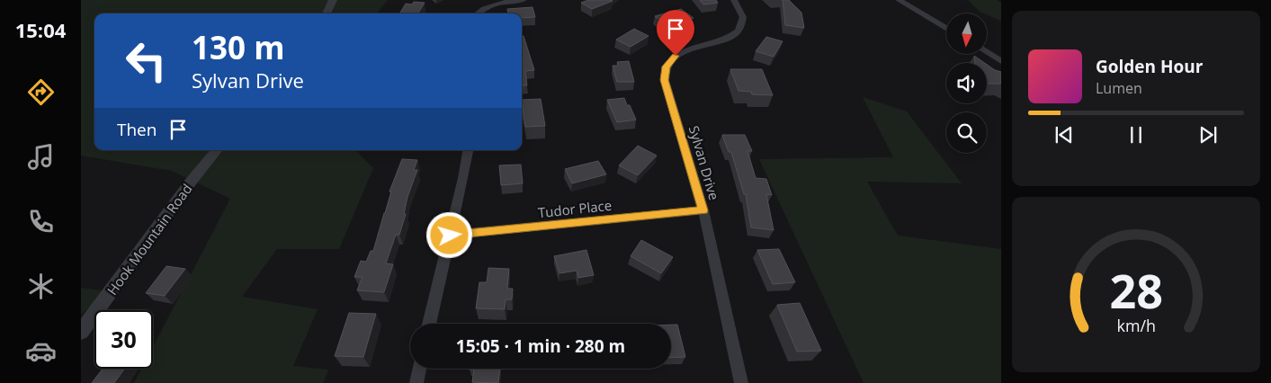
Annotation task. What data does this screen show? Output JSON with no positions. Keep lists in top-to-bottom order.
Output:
{
  "streets": {
    "street": ["Sylvan Drive", "Tudor Place", "Hook Mountain Road"]
  },
  "crossings": [
    ["Sylvan Drive", "Tudor Place"]
  ],
  "north": "bottom",
  "page": {
    "tabs": "15:04",
    "turn": ["130 m", "Sylvan Drive"],
    "song": ["Golden Hour", "Lumen"],
    "then": "Then",
    "limit": "30",
    "trip": "15:05 · 1 min · 280 m",
    "gauge": ["28", "km/h"]
  }
}
